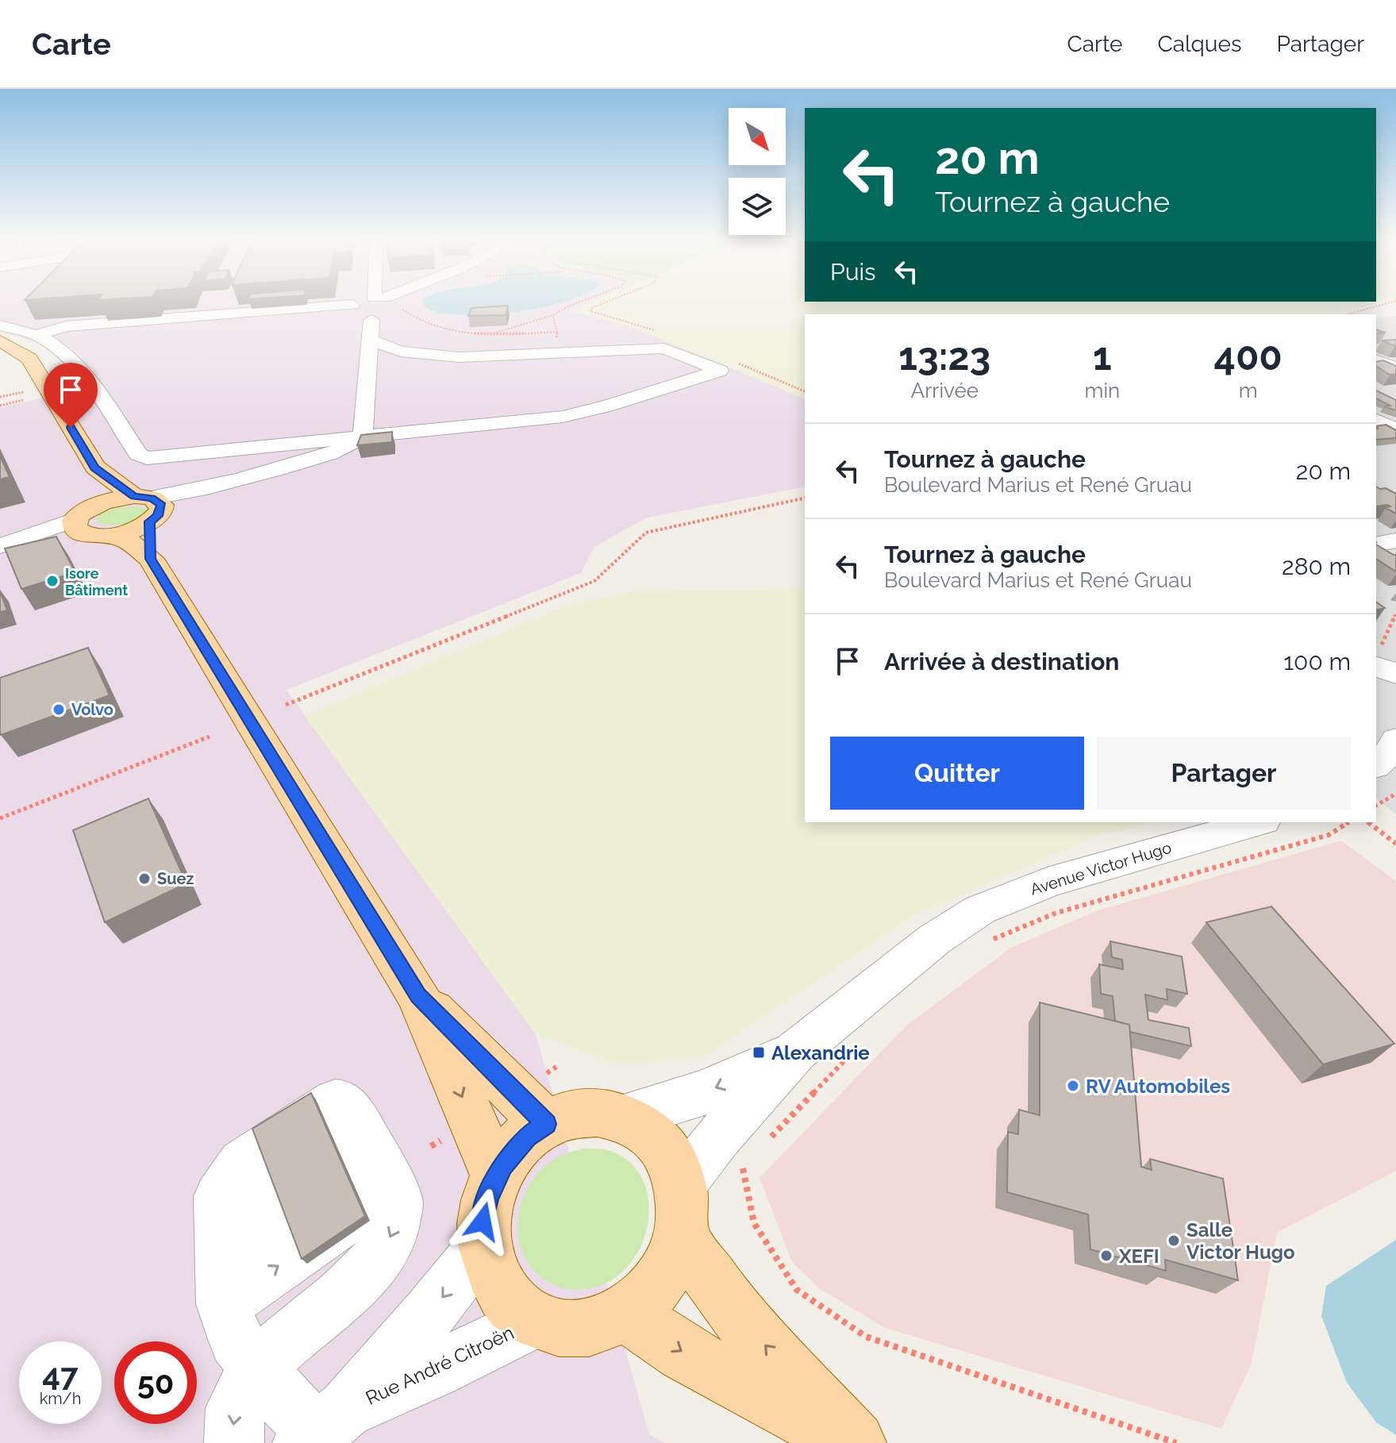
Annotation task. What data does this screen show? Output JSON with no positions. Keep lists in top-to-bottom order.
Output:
{
  "streets": {
    "street": ["Avenue Victor Hugo", "Rue André Citroën"]
  },
  "crossings": [
    ["Avenue Victor Hugo", "Rue André Citroën"]
  ],
  "places": {
    "other": [
      "Isore Bâtiment",
      "Volvo",
      "Suez",
      "RV Automobiles",
      "Salle Victor Hugo",
      "XEFI"
    ],
    "transit": ["Alexandrie"]
  },
  "north": "bottom right",
  "page": {
    "header": "Carte",
    "nav": ["Carte", "Calques", "Partager"],
    "turn": ["20 m", "Tournez à gauche"],
    "then": "Puis",
    "eta": [
      "13:23",
      "Arrivée",
      "1",
      "min",
      "400",
      "m"
    ],
    "list": [
      {
        "name": "Tournez à gauche",
        "note": "Boulevard Marius et René Gruau",
        "value": "20 m"
      },
      {
        "name": "Tournez à gauche",
        "note": "Boulevard Marius et René Gruau",
        "value": "280 m"
      },
      {
        "name": "Arrivée à destination",
        "value": "100 m"
      }
    ],
    "buttons": ["Quitter", "Partager"],
    "speed": "47 km/h",
    "limit": "50"
  }
}
